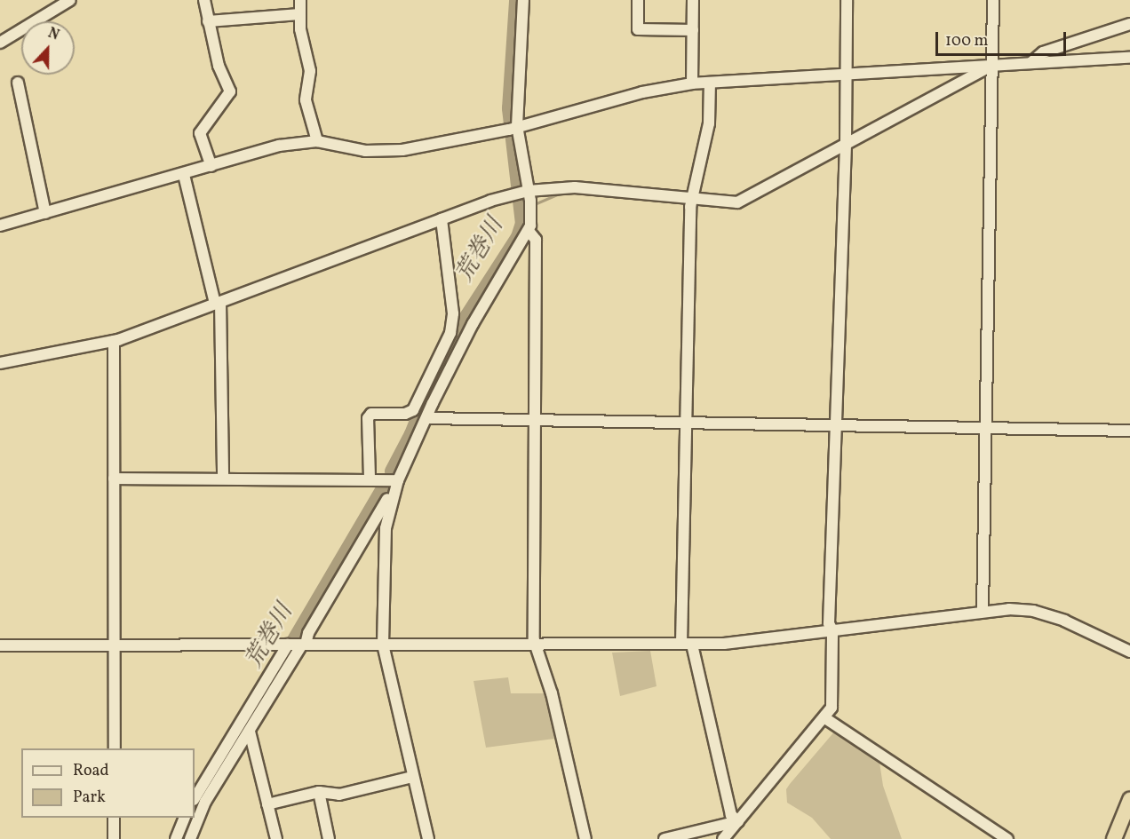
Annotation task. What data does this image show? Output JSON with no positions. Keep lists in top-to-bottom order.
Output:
{
  "water": ["荒巻川"],
  "legend": ["Road", "Park"],
  "scale_bar": "100 m",
  "north": "top"
}
